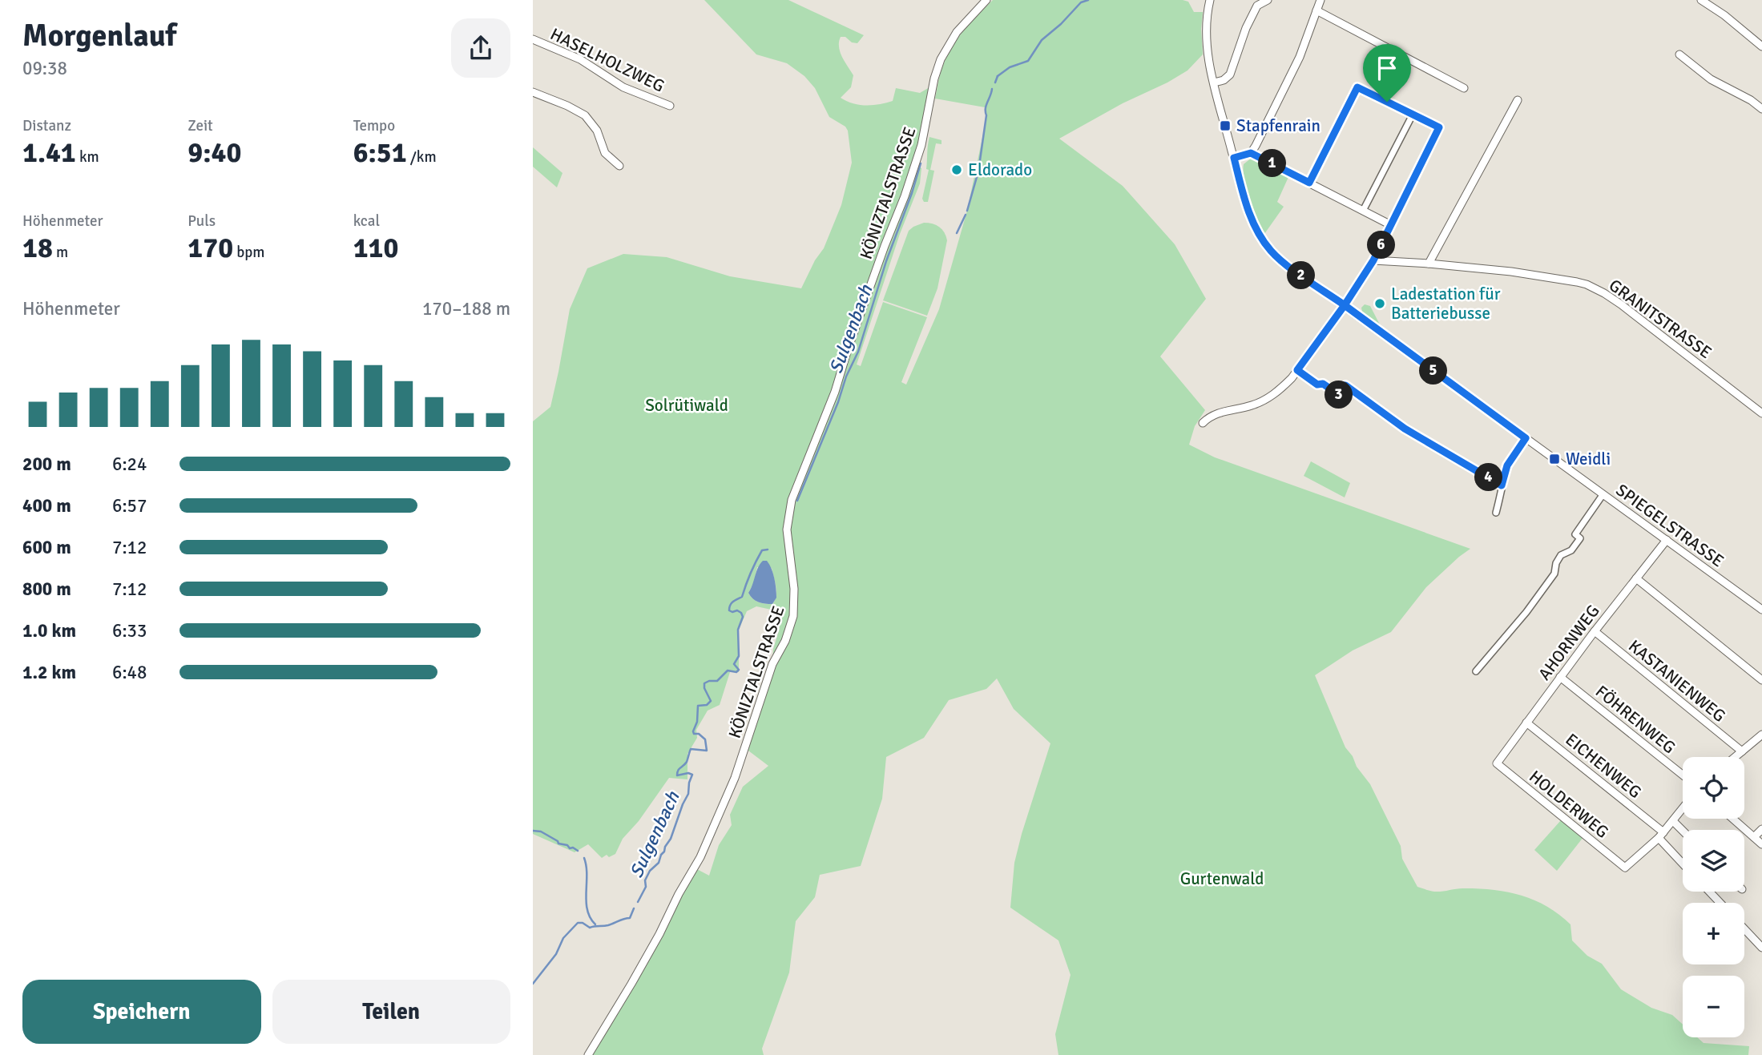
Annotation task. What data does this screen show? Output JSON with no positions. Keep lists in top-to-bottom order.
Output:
{
  "streets": {
    "street": [
      "HASELHOLZWEG",
      "KÖNIZTALSTRASSE",
      "GRANITSTRASSE",
      "SPIEGELSTRASSE",
      "AHORNWEG",
      "KASTANIENWEG",
      "FÖHRENWEG",
      "EICHENWEG",
      "HOLDERWEG"
    ]
  },
  "crossings": [
    ["SPIEGELSTRASSE", "AHORNWEG"],
    ["AHORNWEG", "KASTANIENWEG"],
    ["AHORNWEG", "FÖHRENWEG"],
    ["AHORNWEG", "EICHENWEG"],
    ["AHORNWEG", "HOLDERWEG"],
    ["EICHENWEG", "HOLDERWEG"]
  ],
  "water": ["Sulgenbach"],
  "parks": ["Solrütiwald", "Gurtenwald"],
  "places": {
    "transit": ["Stapfenrain", "Weidli"],
    "other": ["Eldorado", "Ladestation für Batteriebusse"]
  },
  "page": {
    "heading": ["Morgenlauf", "09:38"],
    "stats": [
      ["Distanz", "1.41 km"],
      ["Zeit", "9:40"],
      ["Tempo", "6:51 /km"],
      ["Höhenmeter", "18 m"],
      ["Puls", "170 bpm"],
      ["kcal", "110"]
    ],
    "pins": [
      "1",
      "6",
      "2",
      "5",
      "3",
      "4"
    ],
    "chart": ["Höhenmeter", "170–188 m"],
    "list": [
      {
        "name": "200 m",
        "note": "6:24"
      },
      {
        "name": "400 m",
        "note": "6:57"
      },
      {
        "name": "600 m",
        "note": "7:12"
      },
      {
        "name": "800 m",
        "note": "7:12"
      },
      {
        "name": "1.0 km",
        "note": "6:33"
      },
      {
        "name": "1.2 km",
        "note": "6:48"
      }
    ],
    "map_buttons": ["+", "−"],
    "buttons": ["Speichern", "Teilen"]
  }
}
